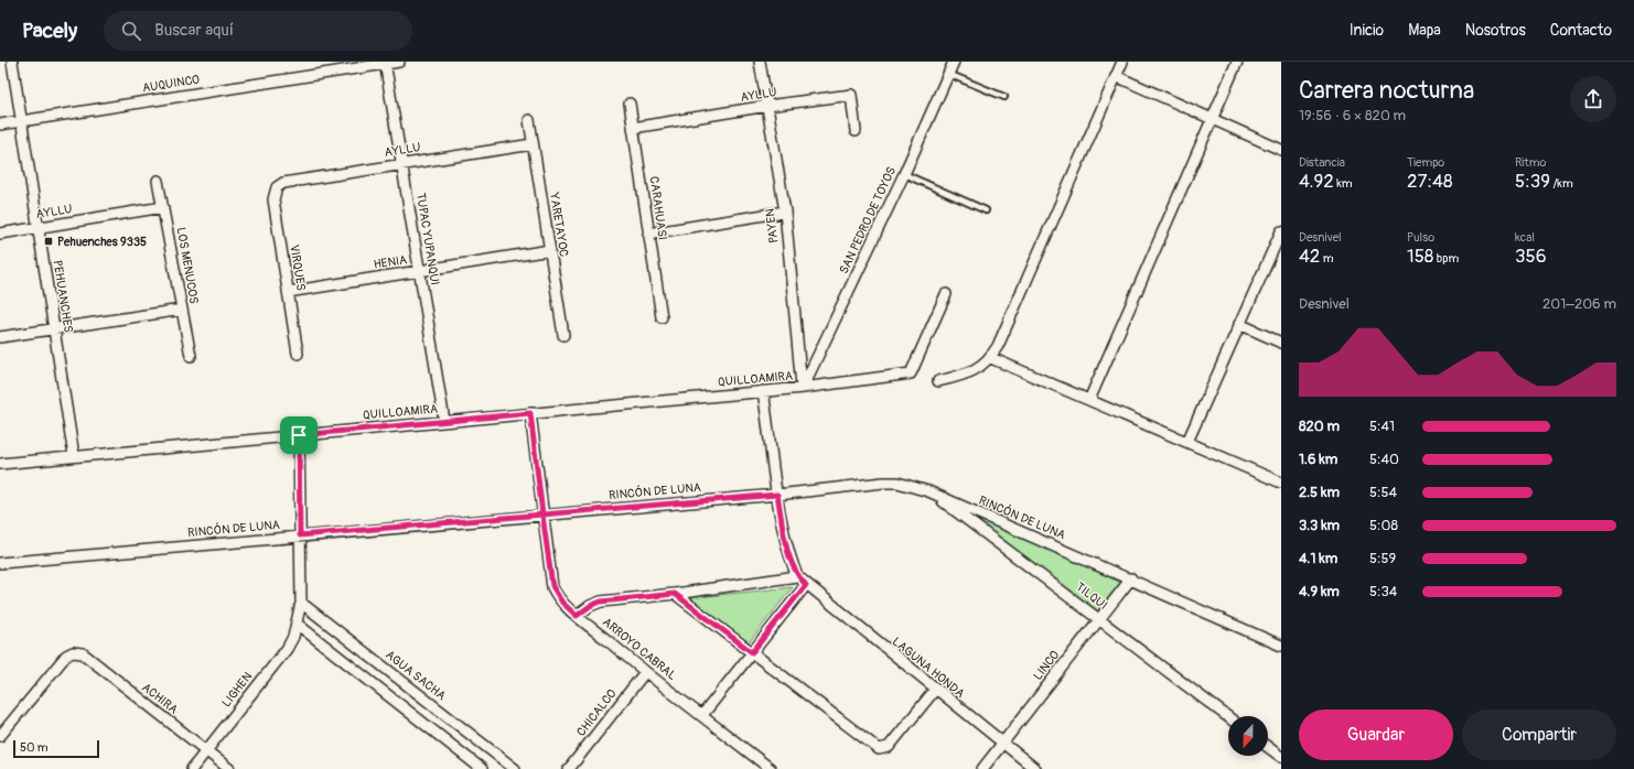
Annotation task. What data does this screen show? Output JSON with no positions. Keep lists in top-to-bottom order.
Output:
{
  "streets": {
    "street": [
      "AUQUINCO",
      "AYLLU",
      "CARAHUASI",
      "SAN PEDRO DE TOYOS",
      "YARETAYOC",
      "PAYEN",
      "TUPAC YUPANQUI",
      "HENIA",
      "LOS MENUCOS",
      "VIRQUES",
      "PEHUANCHES",
      "QUILLOAMIRA",
      "RINCÓN DE LUNA",
      "TILQUI",
      "ARROYO CABRAL",
      "LINCO",
      "LAGUNA HONDA",
      "AGUA SACHA",
      "LIGHEN",
      "ACHIRA",
      "CHICALCO"
    ]
  },
  "crossings": [
    ["AUQUINCO", "TUPAC YUPANQUI"],
    ["AUQUINCO", "PEHUANCHES"],
    ["AYLLU", "CARAHUASI"],
    ["AYLLU", "YARETAYOC"],
    ["AYLLU", "PAYEN"],
    ["AYLLU", "TUPAC YUPANQUI"],
    ["AYLLU", "LOS MENUCOS"],
    ["AYLLU", "VIRQUES"],
    ["AYLLU", "PEHUANCHES"],
    ["SAN PEDRO DE TOYOS", "PAYEN"],
    ["SAN PEDRO DE TOYOS", "QUILLOAMIRA"],
    ["YARETAYOC", "HENIA"],
    ["PAYEN", "QUILLOAMIRA"],
    ["TUPAC YUPANQUI", "HENIA"],
    ["TUPAC YUPANQUI", "QUILLOAMIRA"],
    ["HENIA", "VIRQUES"],
    ["PEHUANCHES", "QUILLOAMIRA"],
    ["QUILLOAMIRA", "ARROYO CABRAL"],
    ["RINCÓN DE LUNA", "TILQUI"],
    ["RINCÓN DE LUNA", "ARROYO CABRAL"],
    ["RINCÓN DE LUNA", "LINCO"],
    ["TILQUI", "LINCO"],
    ["ARROYO CABRAL", "CHICALCO"],
    ["LINCO", "LAGUNA HONDA"],
    ["LIGHEN", "ACHIRA"]
  ],
  "places": {
    "transit": ["Pehuenches 9335"]
  },
  "scale_bar": "50 m",
  "north": "bottom",
  "page": {
    "header": "Pacely",
    "search": "Buscar aquí",
    "nav": [
      "Inicio",
      "Mapa",
      "Nosotros",
      "Contacto"
    ],
    "heading": ["Carrera nocturna", "19:56 · 6 × 820 m"],
    "stats": [
      ["Distancia", "4.92 km"],
      ["Tiempo", "27:48"],
      ["Ritmo", "5:39 /km"],
      ["Desnivel", "42 m"],
      ["Pulso", "158 bpm"],
      ["kcal", "356"]
    ],
    "chart": ["Desnivel", "201–206 m"],
    "list": [
      {
        "name": "820 m",
        "note": "5:41"
      },
      {
        "name": "1.6 km",
        "note": "5:40"
      },
      {
        "name": "2.5 km",
        "note": "5:54"
      },
      {
        "name": "3.3 km",
        "note": "5:08"
      },
      {
        "name": "4.1 km",
        "note": "5:59"
      },
      {
        "name": "4.9 km",
        "note": "5:34"
      }
    ],
    "buttons": ["Guardar", "Compartir"],
    "scale": "50 m"
  }
}
